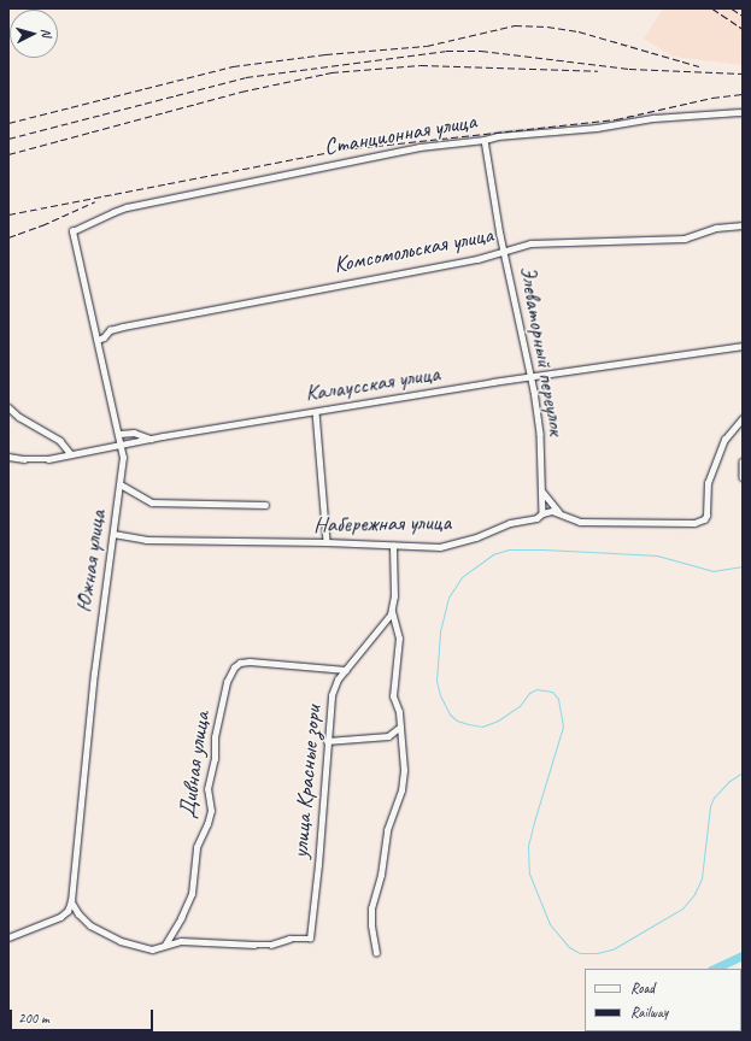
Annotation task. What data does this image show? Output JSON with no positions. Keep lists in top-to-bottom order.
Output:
{
  "streets": {
    "street": [
      "Станционная улица",
      "Комсомольская улица",
      "Элеваторный переулок",
      "Калаусская улица",
      "Набережная улица",
      "Южная улица",
      "Дивная улица",
      "улица Красные зори"
    ]
  },
  "crossings": [
    ["Станционная улица", "Элеваторный переулок"],
    ["Станционная улица", "Южная улица"],
    ["Комсомольская улица", "Элеваторный переулок"],
    ["Комсомольская улица", "Южная улица"],
    ["Элеваторный переулок", "Калаусская улица"],
    ["Элеваторный переулок", "Набережная улица"],
    ["Калаусская улица", "Южная улица"],
    ["Набережная улица", "Южная улица"],
    ["Дивная улица", "улица Красные зори"]
  ],
  "legend": ["Road", "Railway"],
  "scale_bar": "200 m",
  "north": "right"
}
